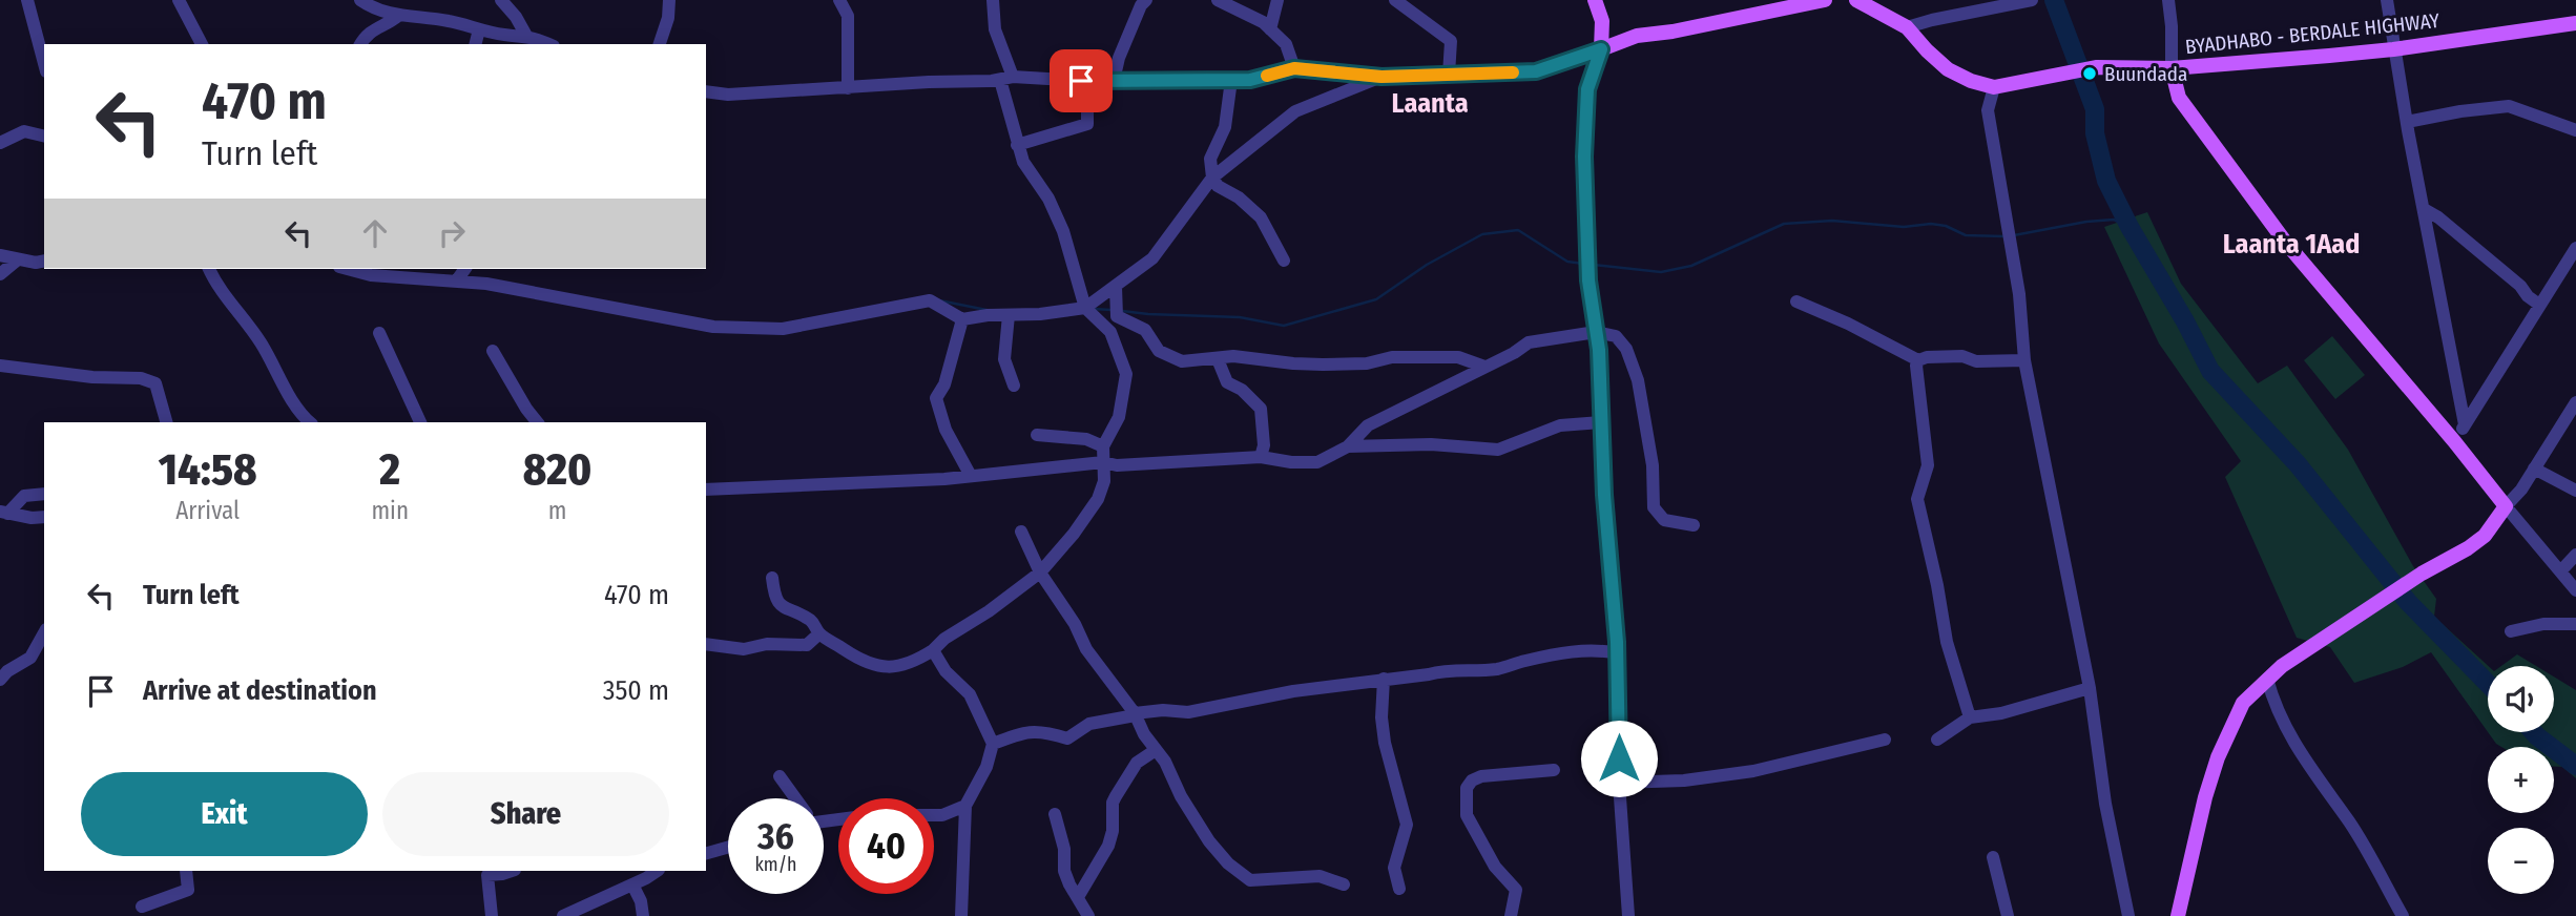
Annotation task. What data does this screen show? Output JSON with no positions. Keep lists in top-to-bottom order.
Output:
{
  "streets": {
    "main road": ["BYADHABO - BERDALE HIGHWAY"]
  },
  "districts": ["Laanta", "Laanta 1Aad"],
  "places": ["Buundada"],
  "page": {
    "turn": ["470 m", "Turn left"],
    "eta": [
      "14:58",
      "Arrival",
      "2",
      "min",
      "820",
      "m"
    ],
    "list": [
      {
        "name": "Turn left",
        "value": "470 m"
      },
      {
        "name": "Arrive at destination",
        "value": "350 m"
      }
    ],
    "map_buttons": ["+", "−"],
    "buttons": ["Exit", "Share"],
    "speed": "36 km/h",
    "limit": "40"
  }
}
